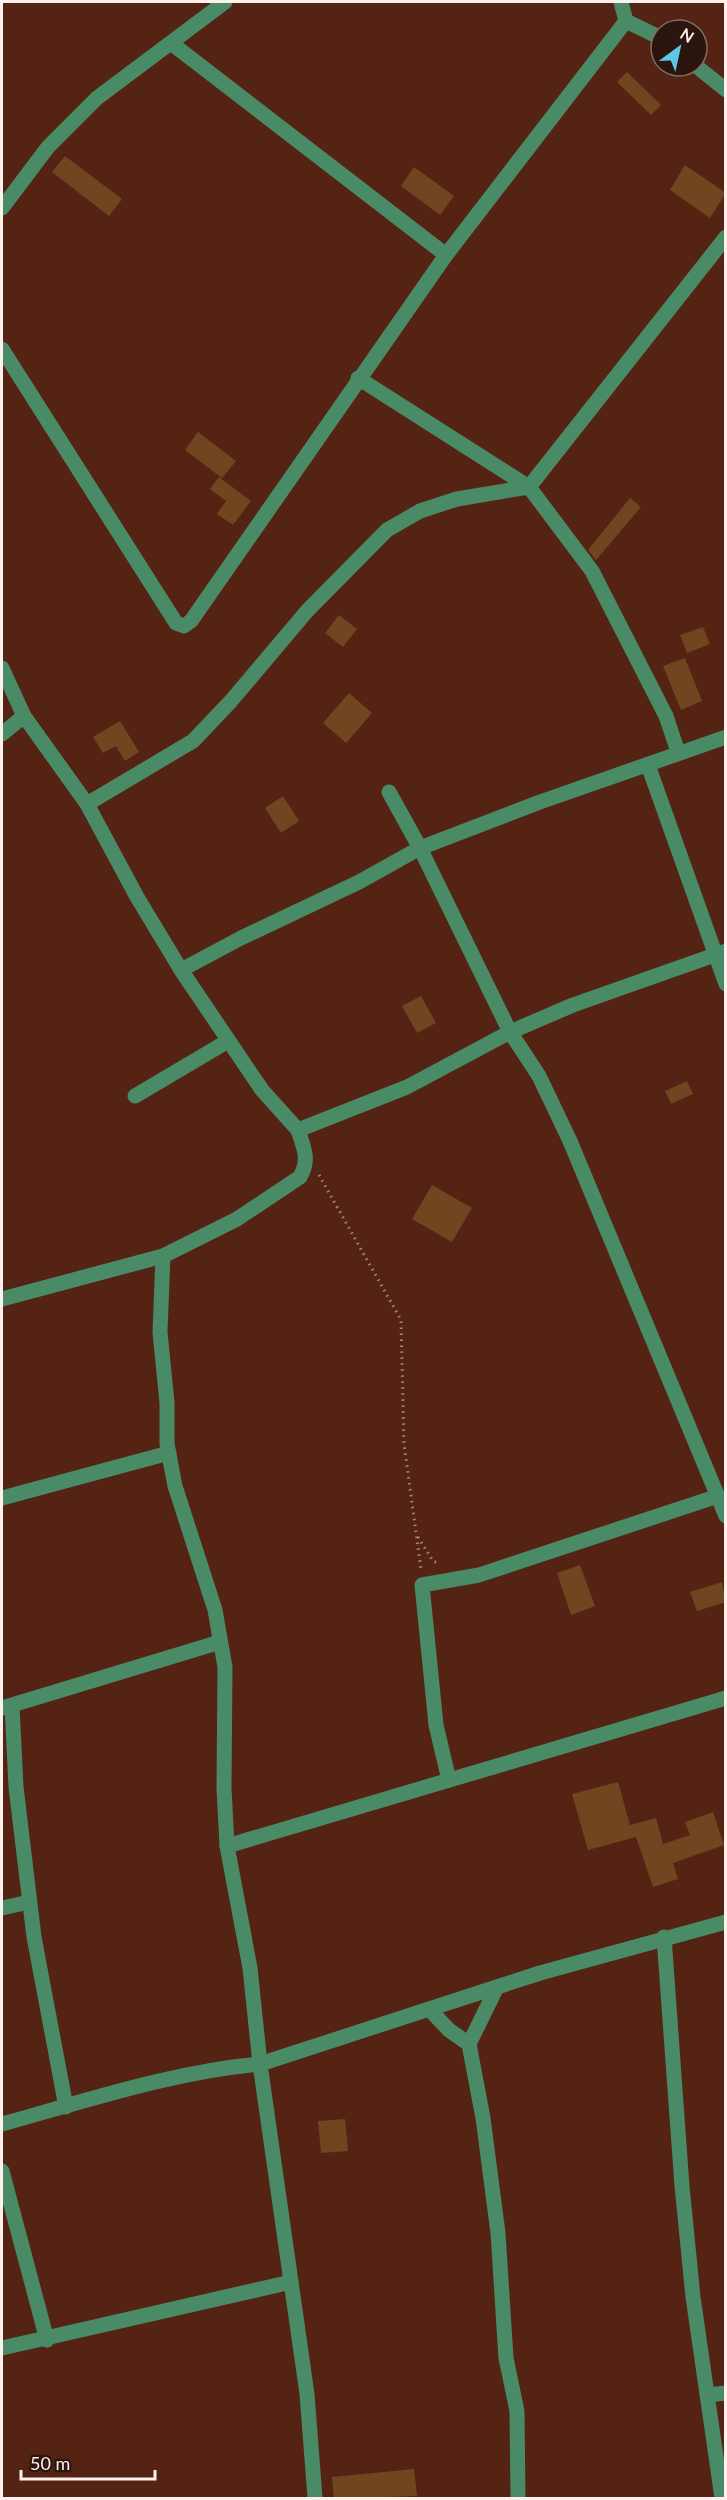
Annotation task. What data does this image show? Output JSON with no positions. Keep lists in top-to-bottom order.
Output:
{
  "scale_bar": "50 m",
  "north": "top right"
}
